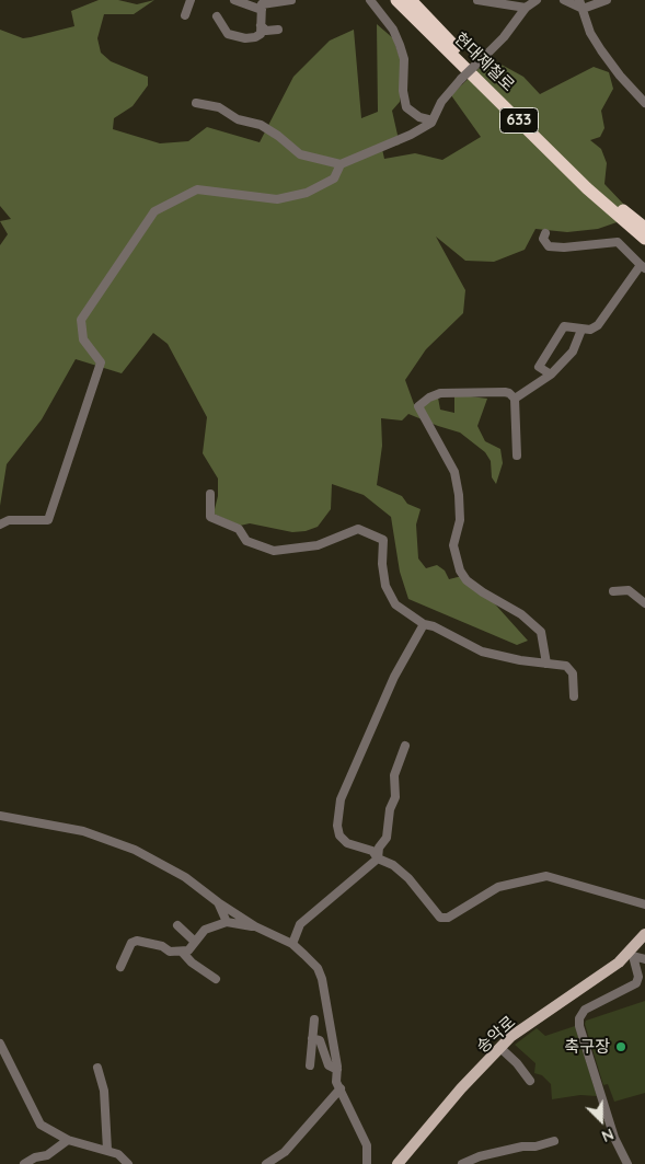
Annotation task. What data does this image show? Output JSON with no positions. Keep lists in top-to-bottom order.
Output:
{
  "streets": {
    "highway": ["현대제철로", "633"],
    "main road": ["송악로"]
  },
  "places": ["축구장"],
  "north": "bottom right"
}
